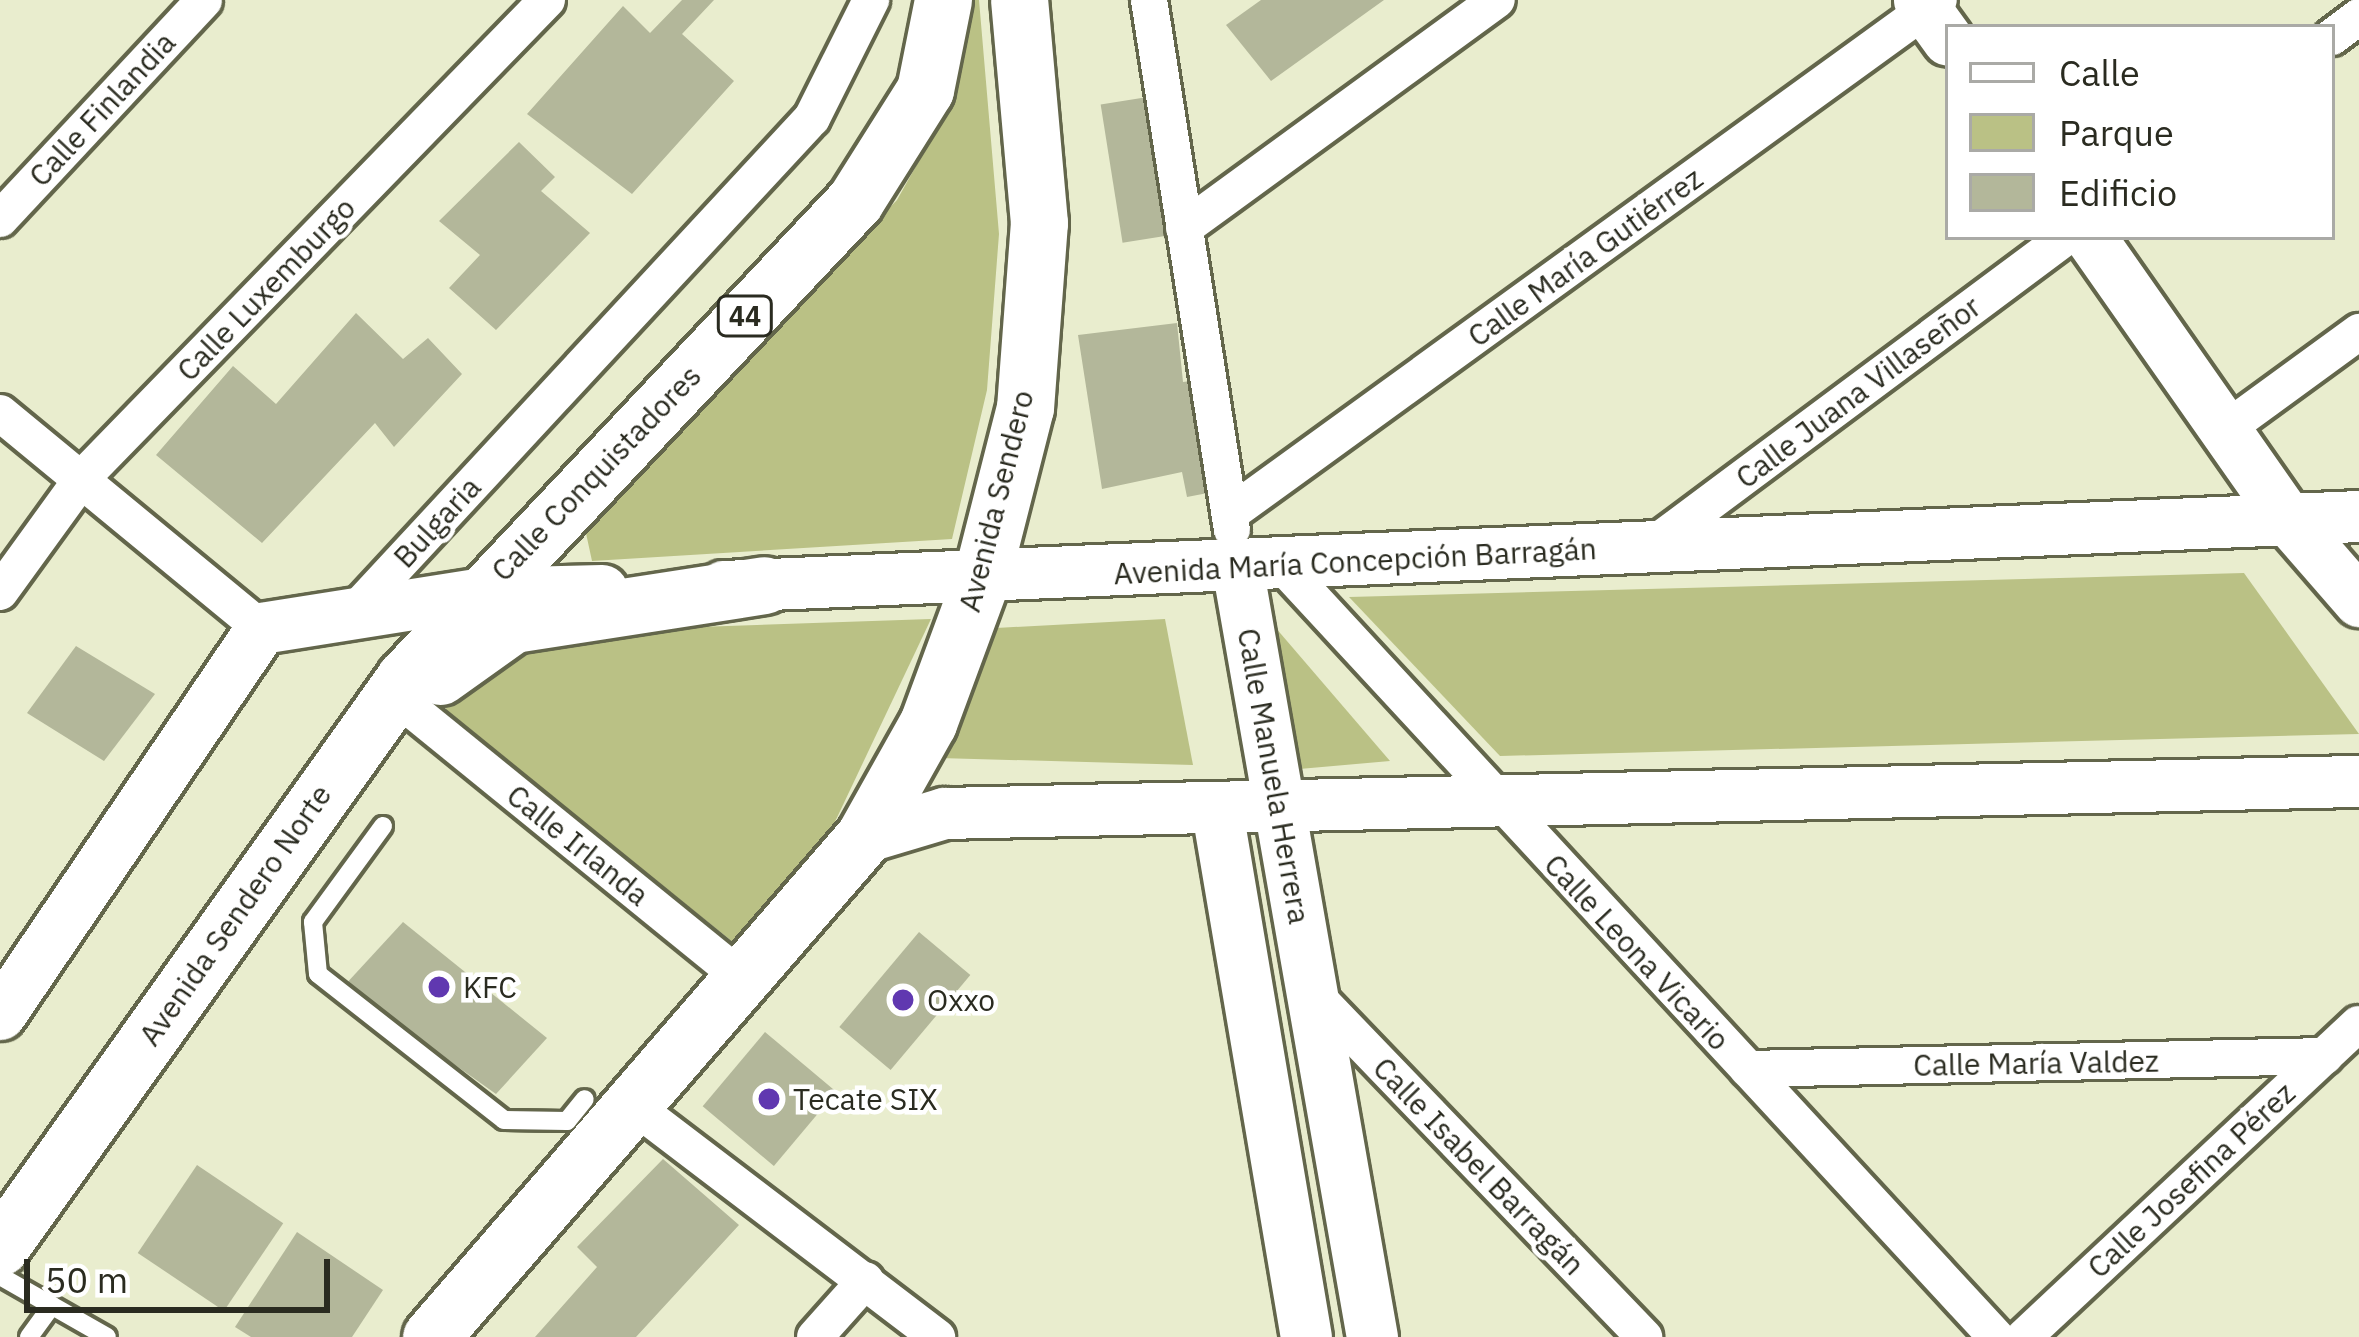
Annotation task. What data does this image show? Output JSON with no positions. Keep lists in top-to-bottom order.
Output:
{
  "streets": {
    "main road": [
      "44",
      "Calle Conquistadores",
      "Avenida Sendero",
      "Avenida Sendero Norte"
    ],
    "street": [
      "Calle Finlandia",
      "Calle María Gutiérrez",
      "Calle Luxemburgo",
      "Calle Juana Villaseñor",
      "Bulgaria",
      "Avenida María Concepción Barragán",
      "Calle Manuela Herrera",
      "Calle Irlanda",
      "Calle Leona Vicario",
      "Calle María Valdez",
      "Calle Isabel Barragán",
      "Calle Josefina Pérez"
    ]
  },
  "crossings": [
    ["Calle María Gutiérrez", "Calle Manuela Herrera"],
    ["Calle Juana Villaseñor", "Avenida María Concepción Barragán"],
    ["Calle Conquistadores", "Avenida María Concepción Barragán"],
    ["Calle Conquistadores", "Avenida Sendero Norte"],
    ["Avenida Sendero", "Avenida María Concepción Barragán"],
    ["Bulgaria", "Avenida María Concepción Barragán"],
    ["Avenida María Concepción Barragán", "Calle Manuela Herrera"],
    ["Avenida María Concepción Barragán", "Avenida Sendero Norte"],
    ["Avenida María Concepción Barragán", "Calle Leona Vicario"],
    ["Calle Manuela Herrera", "Calle Leona Vicario"],
    ["Calle Manuela Herrera", "Calle Isabel Barragán"],
    ["Calle Leona Vicario", "Calle María Valdez"],
    ["Calle María Valdez", "Calle Josefina Pérez"]
  ],
  "places": ["KFC", "Oxxo", "Tecate SIX"],
  "legend": ["Calle", "Parque", "Edificio"],
  "scale_bar": "50 m"
}
